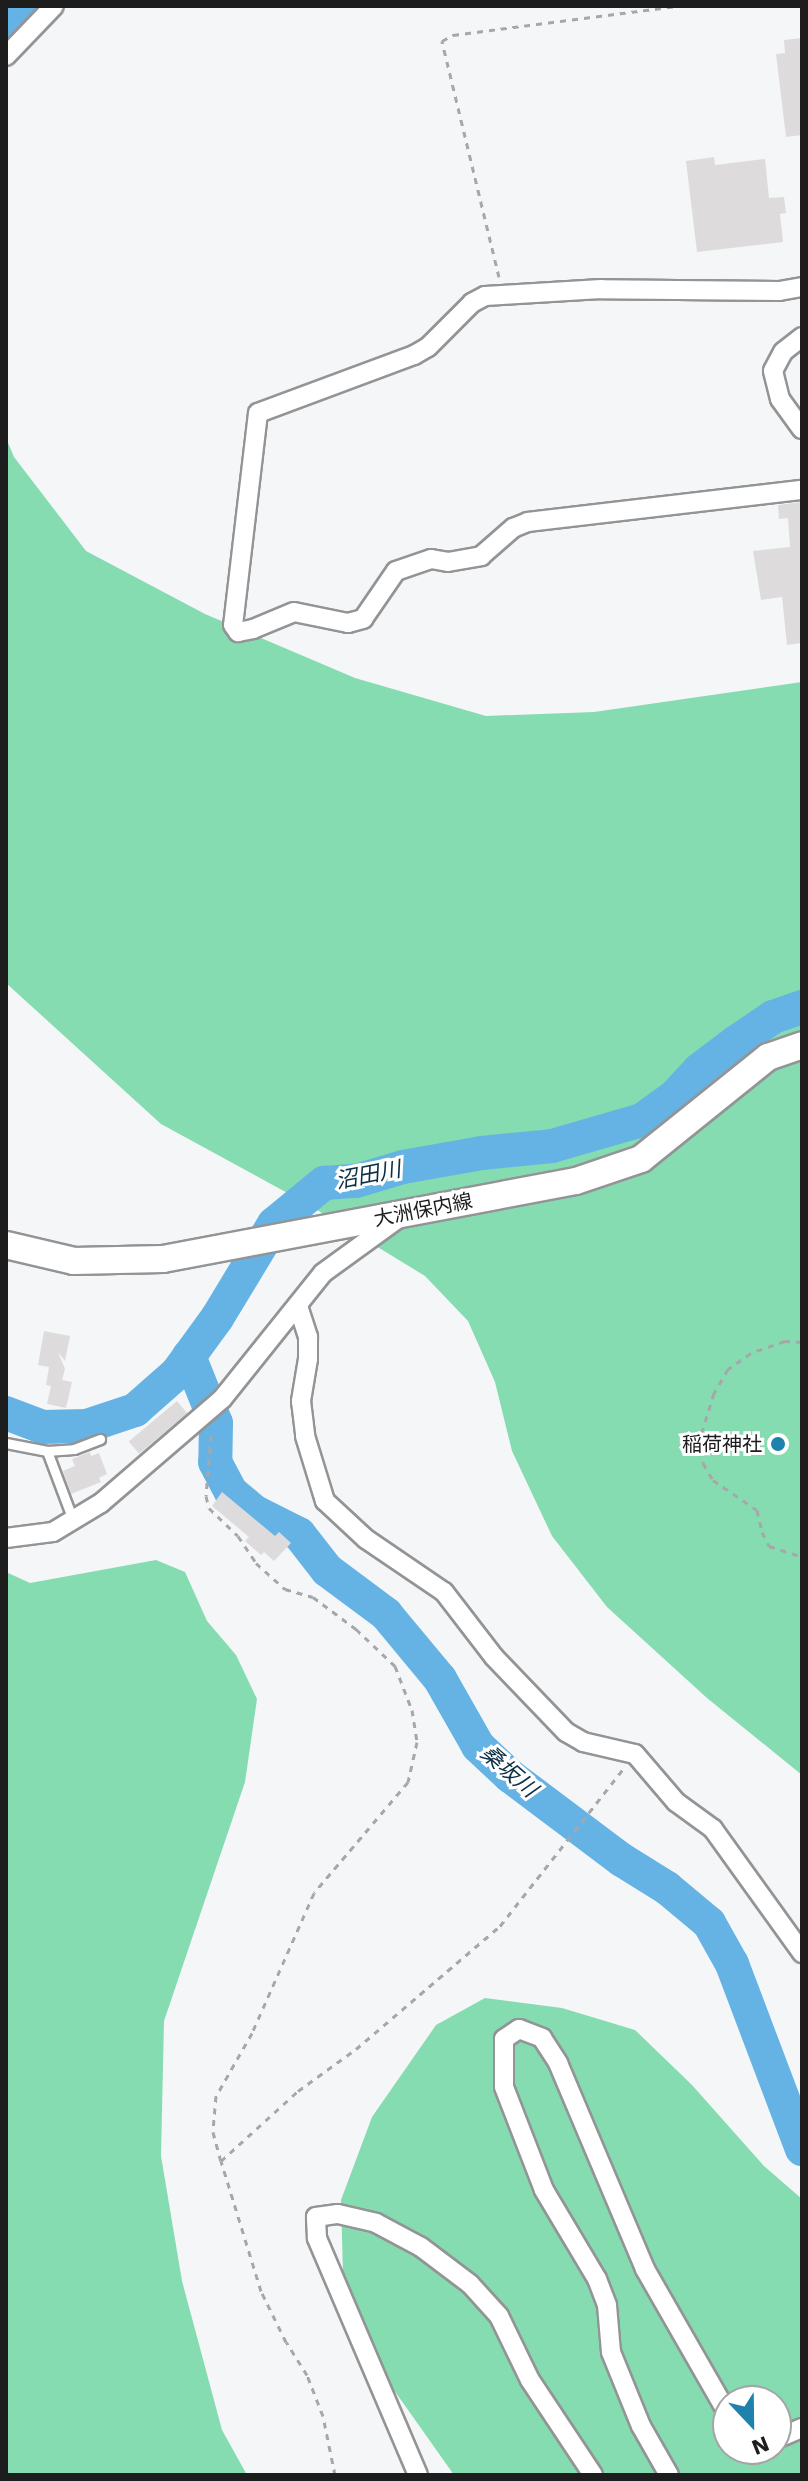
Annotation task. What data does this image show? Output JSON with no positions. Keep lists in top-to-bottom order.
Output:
{
  "streets": {
    "main road": ["大洲保内線"]
  },
  "water": ["沼田川", "桑坂川"],
  "places": ["稲荷神社"],
  "north": "bottom"
}
